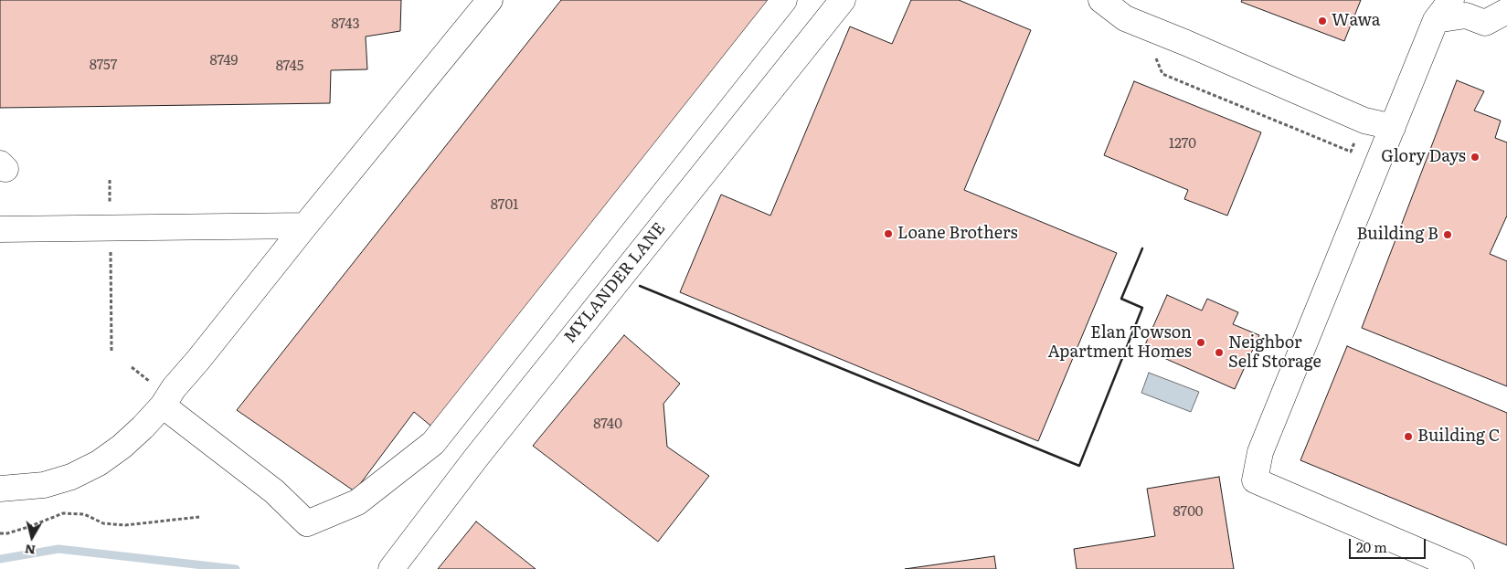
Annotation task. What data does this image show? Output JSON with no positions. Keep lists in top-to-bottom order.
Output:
{
  "streets": {
    "lane": ["MYLANDER LANE"]
  },
  "places": [
    "Wawa",
    "Glory Days",
    "Loane Brothers",
    "Building B",
    "Elan Towson Apartment Homes",
    "Neighbor Self Storage",
    "Building C"
  ],
  "house_numbers": [
    "8743",
    "8749",
    "8757",
    "8745",
    "1270",
    "8701",
    "8740",
    "8700"
  ],
  "scale_bar": "20 m",
  "north": "bottom"
}
